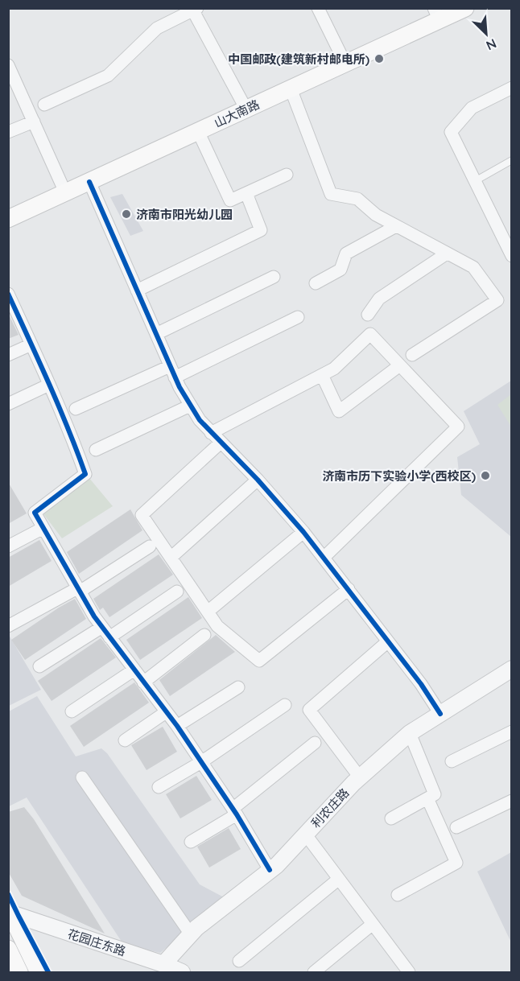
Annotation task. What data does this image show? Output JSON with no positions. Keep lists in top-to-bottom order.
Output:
{
  "streets": {
    "main road": ["山大南路"],
    "street": ["利农庄路", "花园庄东路"]
  },
  "crossings": [
    ["利农庄路", "花园庄东路"]
  ],
  "places": ["中国邮政(建筑新村邮电所)", "济南市阳光幼儿园", "济南市历下实验小学(西校区)"],
  "north": "bottom right"
}
